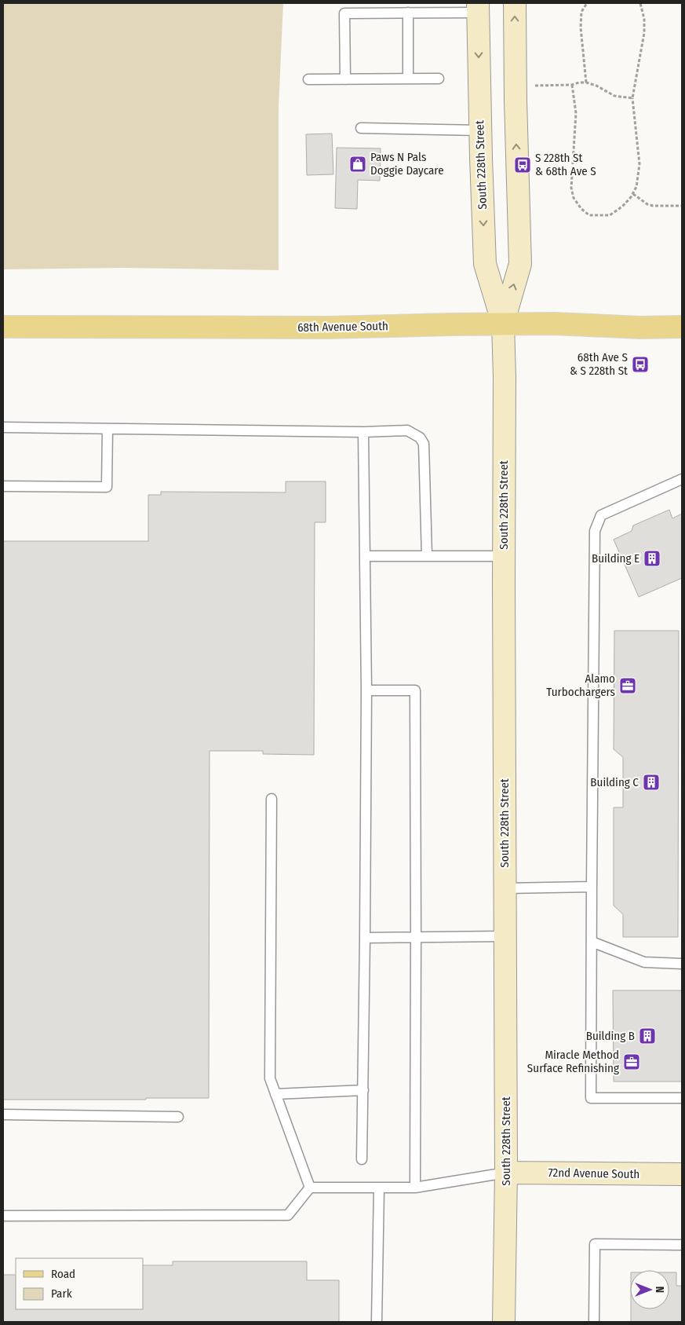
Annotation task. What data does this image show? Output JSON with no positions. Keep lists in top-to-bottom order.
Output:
{
  "streets": {
    "main road": ["South 228th Street", "68th Avenue South", "72nd Avenue South"]
  },
  "crossings": [
    ["South 228th Street", "68th Avenue South"],
    ["South 228th Street", "72nd Avenue South"]
  ],
  "places": {
    "shop": ["Paws N Pals Doggie Daycare"],
    "bus stop": ["S 228th St & 68th Ave S", "68th Ave S & S 228th St"],
    "building": ["Building E", "Building C", "Building B"],
    "office": ["Alamo Turbochargers", "Miracle Method Surface Refinishing"]
  },
  "legend": ["Road", "Park"],
  "north": "right"
}
